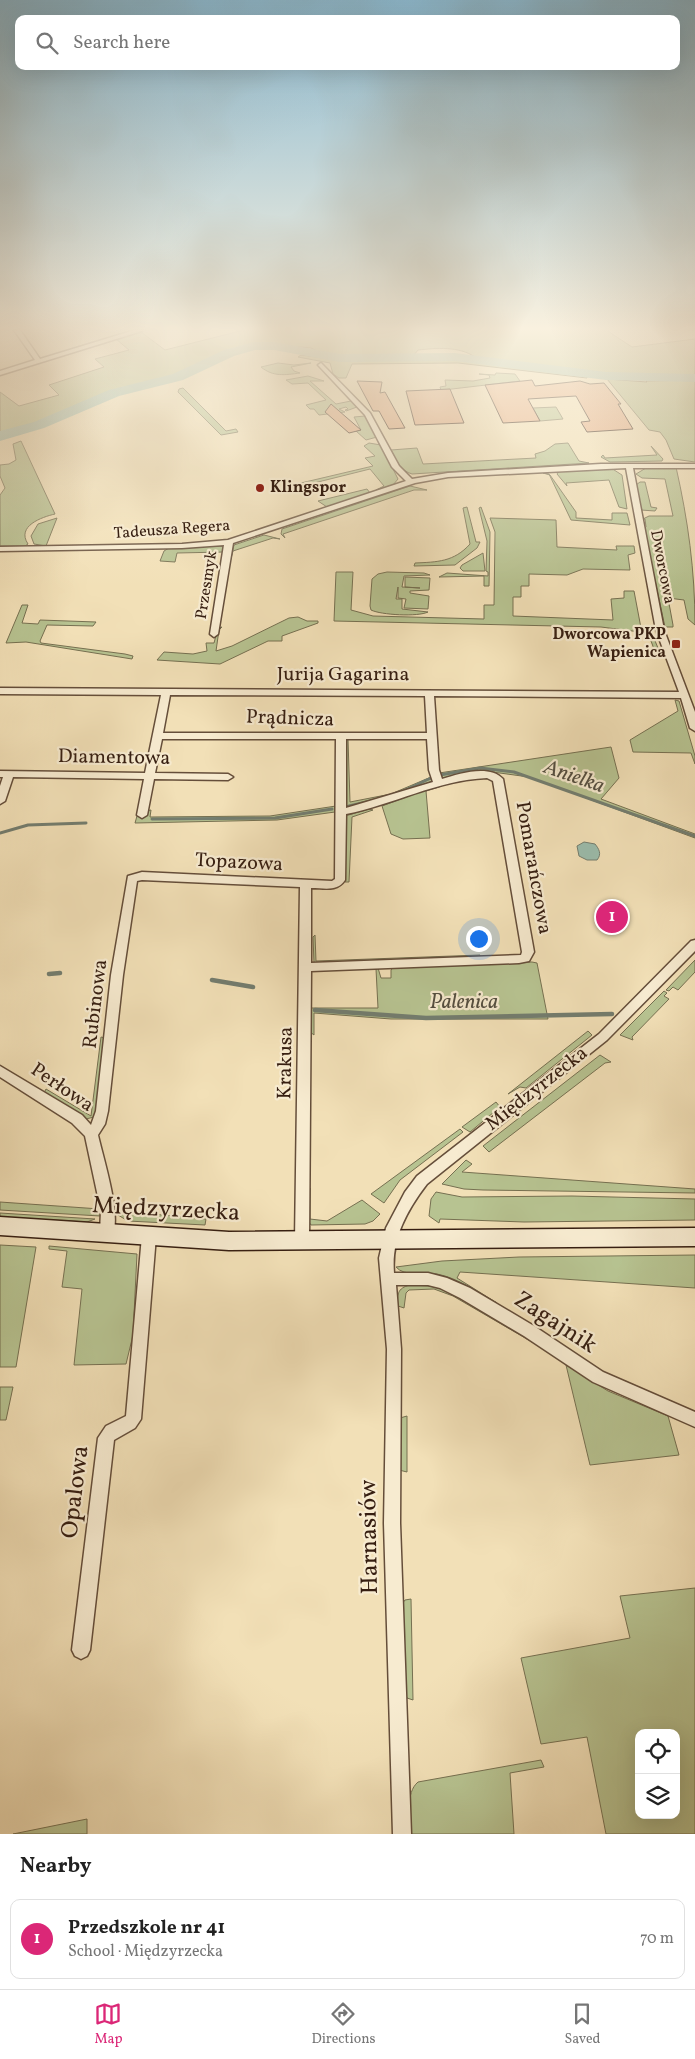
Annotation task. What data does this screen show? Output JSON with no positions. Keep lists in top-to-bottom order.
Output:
{
  "streets": {
    "main road": ["Międzyrzecka"],
    "street": [
      "Tadeusza Regera",
      "Dworcowa",
      "Przesmyk",
      "Jurija Gagarina",
      "Prądnicza",
      "Diamentowa",
      "Topazowa",
      "Pomarańczowa",
      "Rubinowa",
      "Krakusa",
      "Perłowa",
      "Zagajnik",
      "Opalowa",
      "Harnasiów"
    ]
  },
  "crossings": [
    ["Tadeusza Regera", "Dworcowa"],
    ["Tadeusza Regera", "Przesmyk"],
    ["Dworcowa", "Jurija Gagarina"],
    ["Prądnicza", "Topazowa"],
    ["Topazowa", "Rubinowa"],
    ["Topazowa", "Krakusa"],
    ["Pomarańczowa", "Krakusa"],
    ["Rubinowa", "Perłowa"],
    ["Krakusa", "Międzyrzecka"],
    ["Perłowa", "Międzyrzecka"],
    ["Międzyrzecka", "Opalowa"],
    ["Międzyrzecka", "Harnasiów"],
    ["Zagajnik", "Harnasiów"]
  ],
  "water": ["Anielka", "Palenica"],
  "places": {
    "other": ["Klingspor"],
    "transit": ["Dworcowa PKP Wapienica"]
  },
  "page": {
    "search": "Search here",
    "pins": "1",
    "heading": "Nearby",
    "list": [
      {
        "mark": "1",
        "name": "Przedszkole nr 41",
        "note": "School · Międzyrzecka",
        "value": "70 m"
      }
    ],
    "nav": ["Map", "Directions", "Saved"]
  }
}
